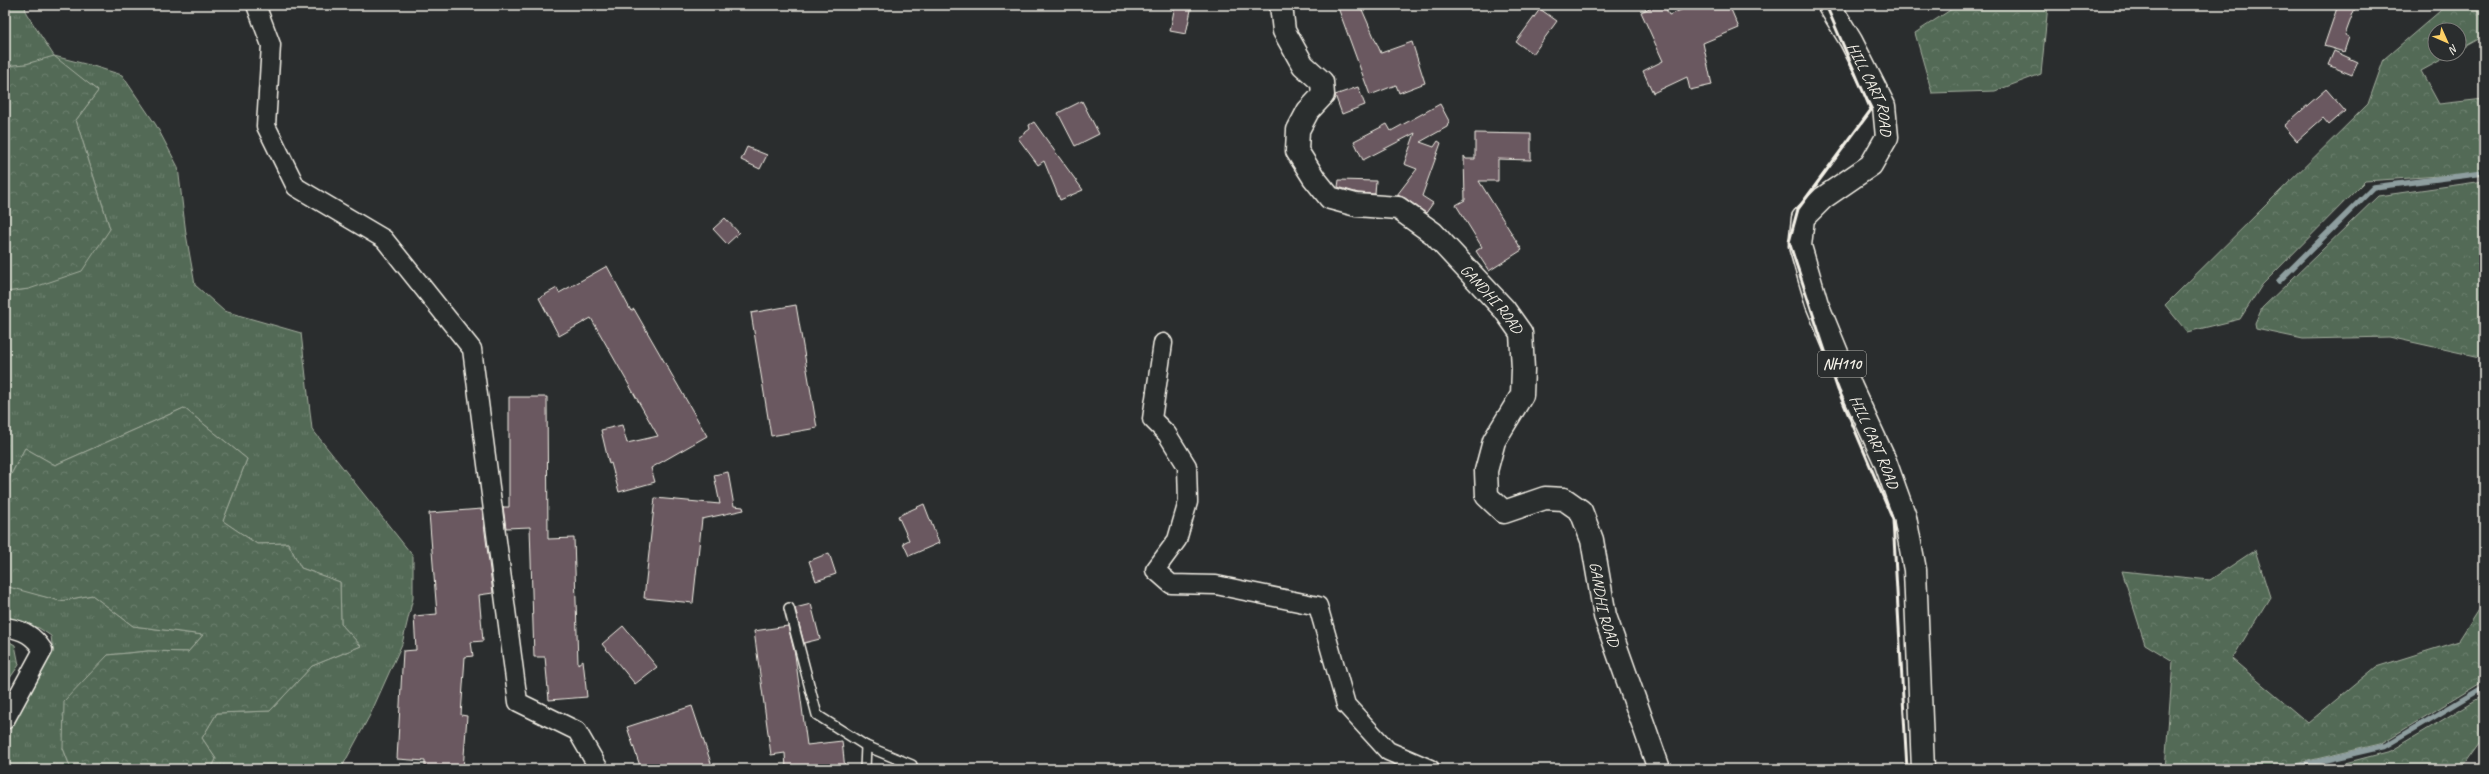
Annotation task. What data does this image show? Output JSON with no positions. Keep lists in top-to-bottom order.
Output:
{
  "streets": {
    "main road": ["HILL CART ROAD", "GANDHI ROAD", "NH110"]
  },
  "north": "bottom right"
}
